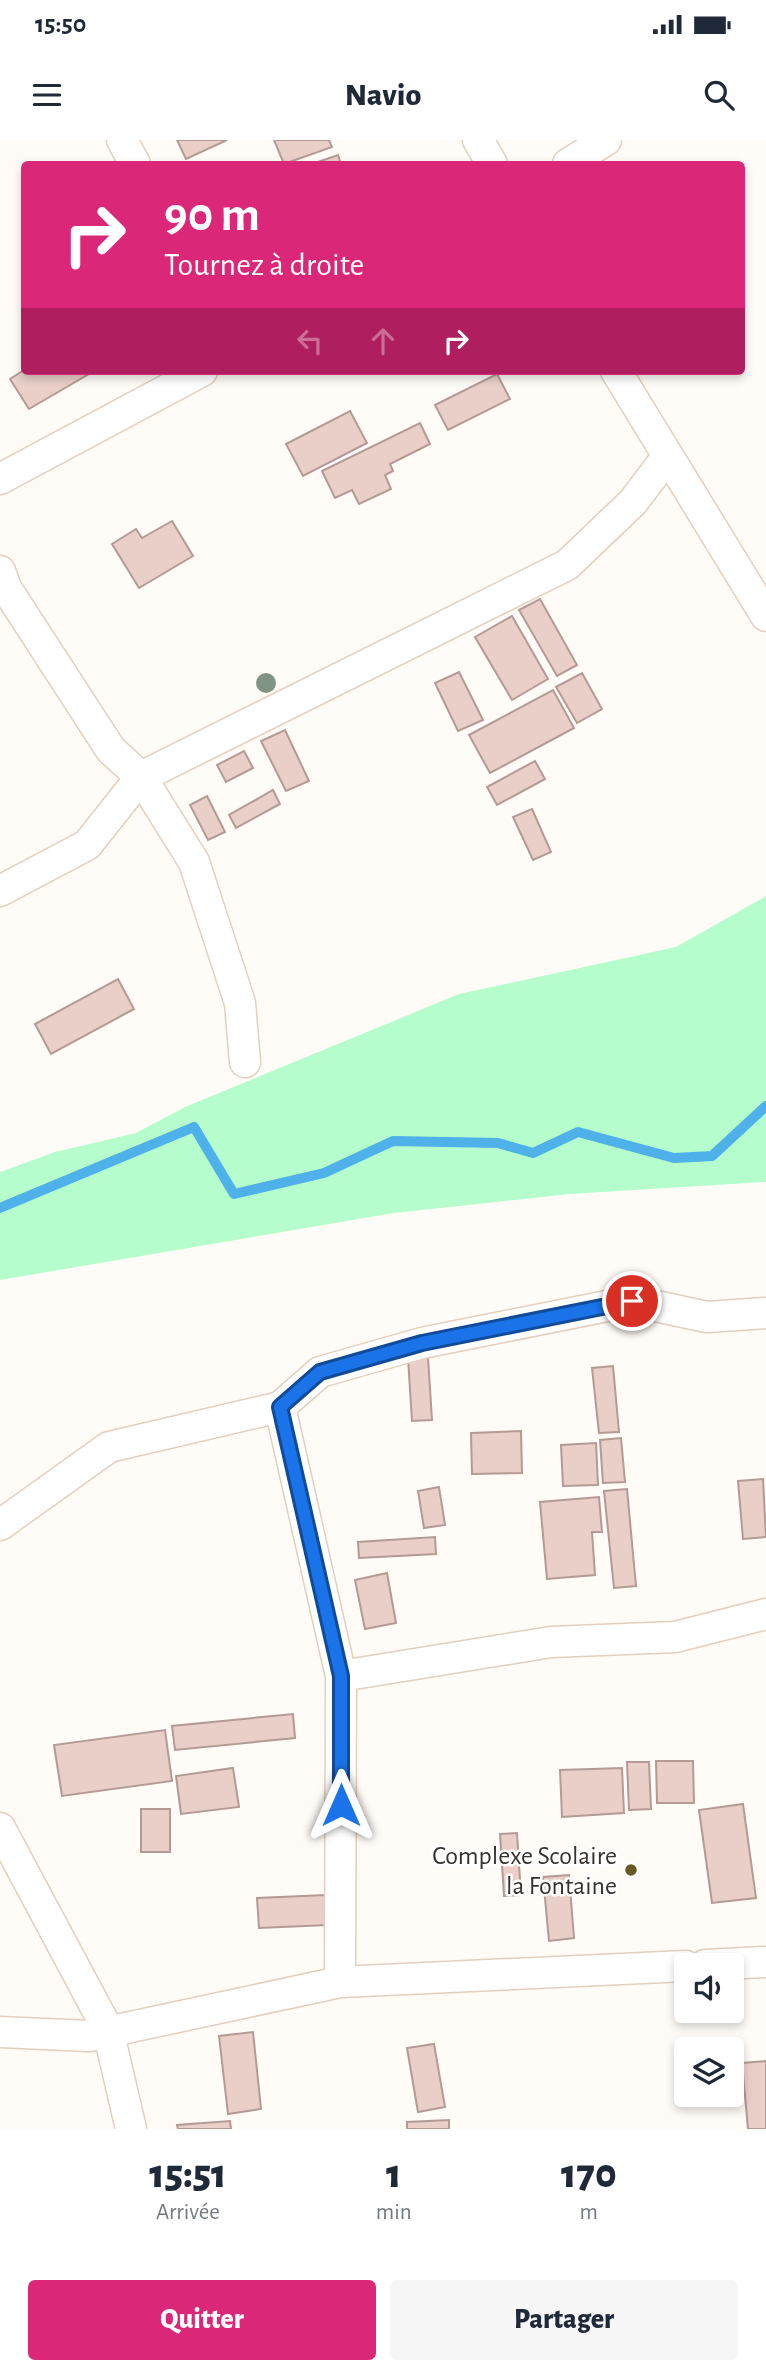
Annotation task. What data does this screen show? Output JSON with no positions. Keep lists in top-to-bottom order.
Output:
{
  "places": ["Complexe Scolaire la Fontaine"],
  "page": {
    "status": "15:50",
    "header": "Navio",
    "turn": ["90 m", "Tournez à droite"],
    "eta": [
      "15:51",
      "Arrivée",
      "1",
      "min",
      "170",
      "m"
    ],
    "buttons": ["Quitter", "Partager"]
  }
}
